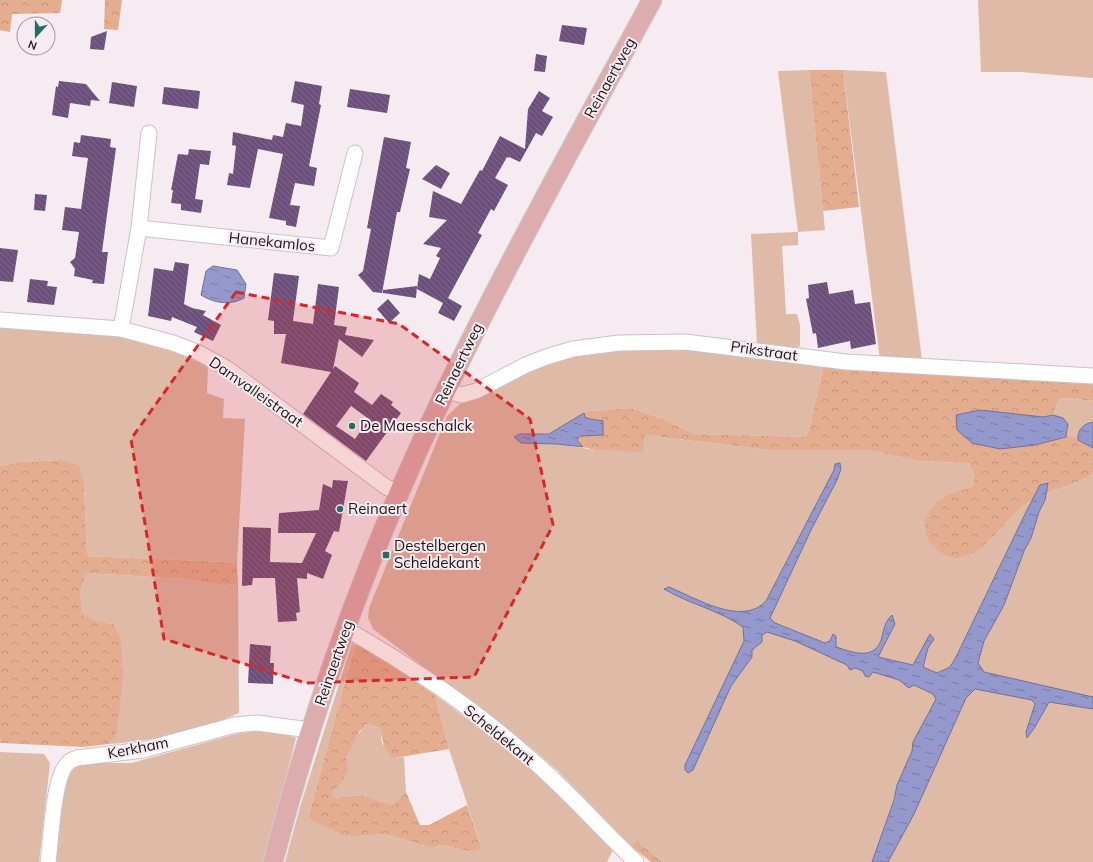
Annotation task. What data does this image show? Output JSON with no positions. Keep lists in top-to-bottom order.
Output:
{
  "streets": {
    "main road": ["Reinaertweg"],
    "street": [
      "Hanekamlos",
      "Prikstraat",
      "Damvalleistraat",
      "Scheldekant",
      "Kerkham"
    ]
  },
  "crossings": [
    ["Reinaertweg", "Prikstraat"],
    ["Reinaertweg", "Damvalleistraat"],
    ["Reinaertweg", "Scheldekant"],
    ["Reinaertweg", "Kerkham"]
  ],
  "places": {
    "other": ["De Maesschalck", "Reinaert"],
    "transit": ["Destelbergen Scheldekant"]
  },
  "north": "bottom"
}
